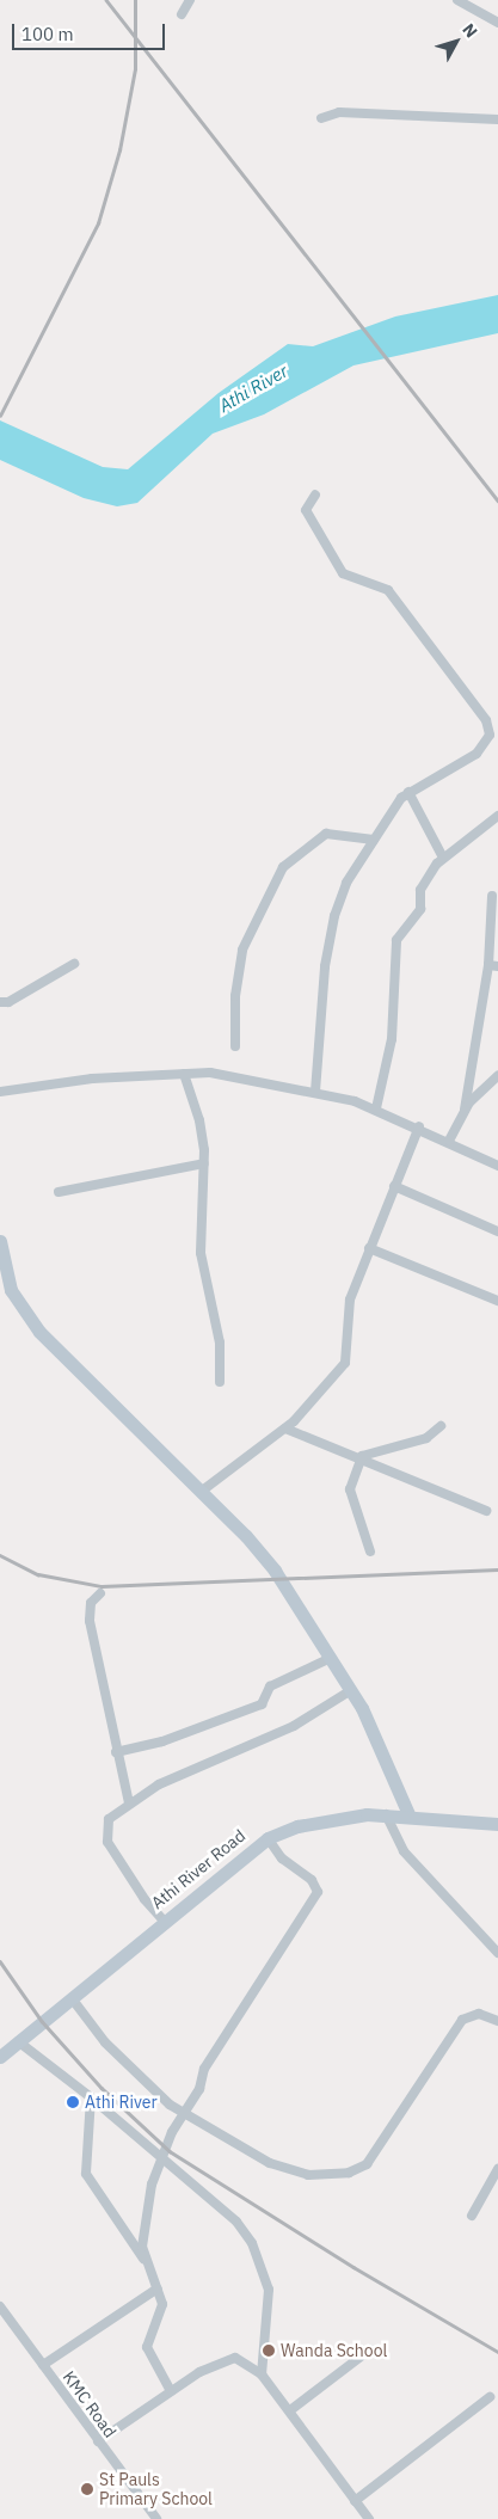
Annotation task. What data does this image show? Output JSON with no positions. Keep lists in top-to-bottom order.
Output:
{
  "streets": {
    "street": ["Athi River Road", "KMC Road"]
  },
  "water": ["Athi River"],
  "places": ["Athi River", "Wanda School", "St Pauls Primary School"],
  "scale_bar": "100 m",
  "north": "top right"
}
